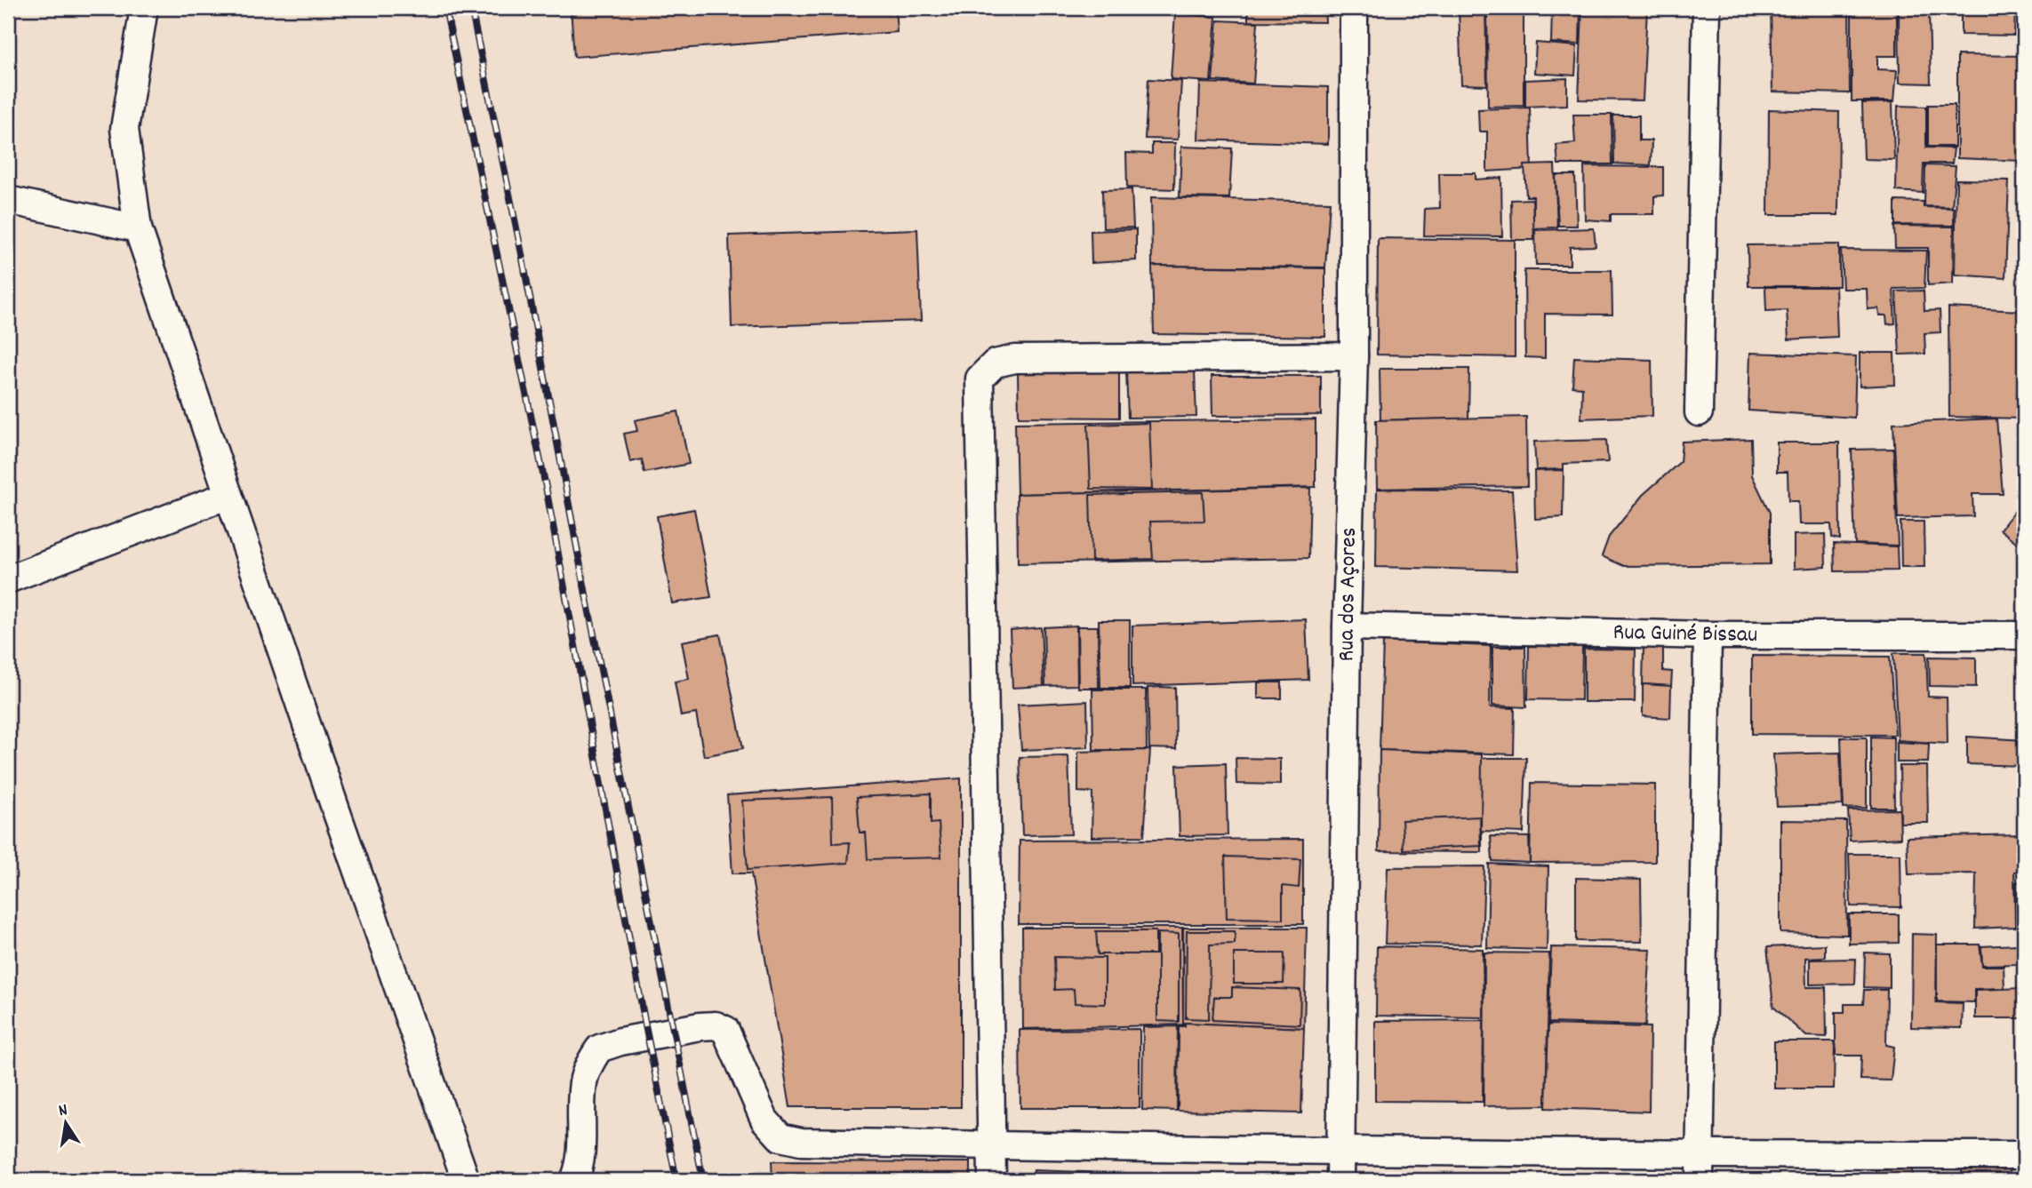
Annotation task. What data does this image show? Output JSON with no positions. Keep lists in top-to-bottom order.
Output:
{
  "streets": {
    "street": ["Rua dos Açores", "Rua Guiné Bissau"]
  },
  "crossings": [
    ["Rua dos Açores", "Rua Guiné Bissau"]
  ],
  "north": "top"
}
